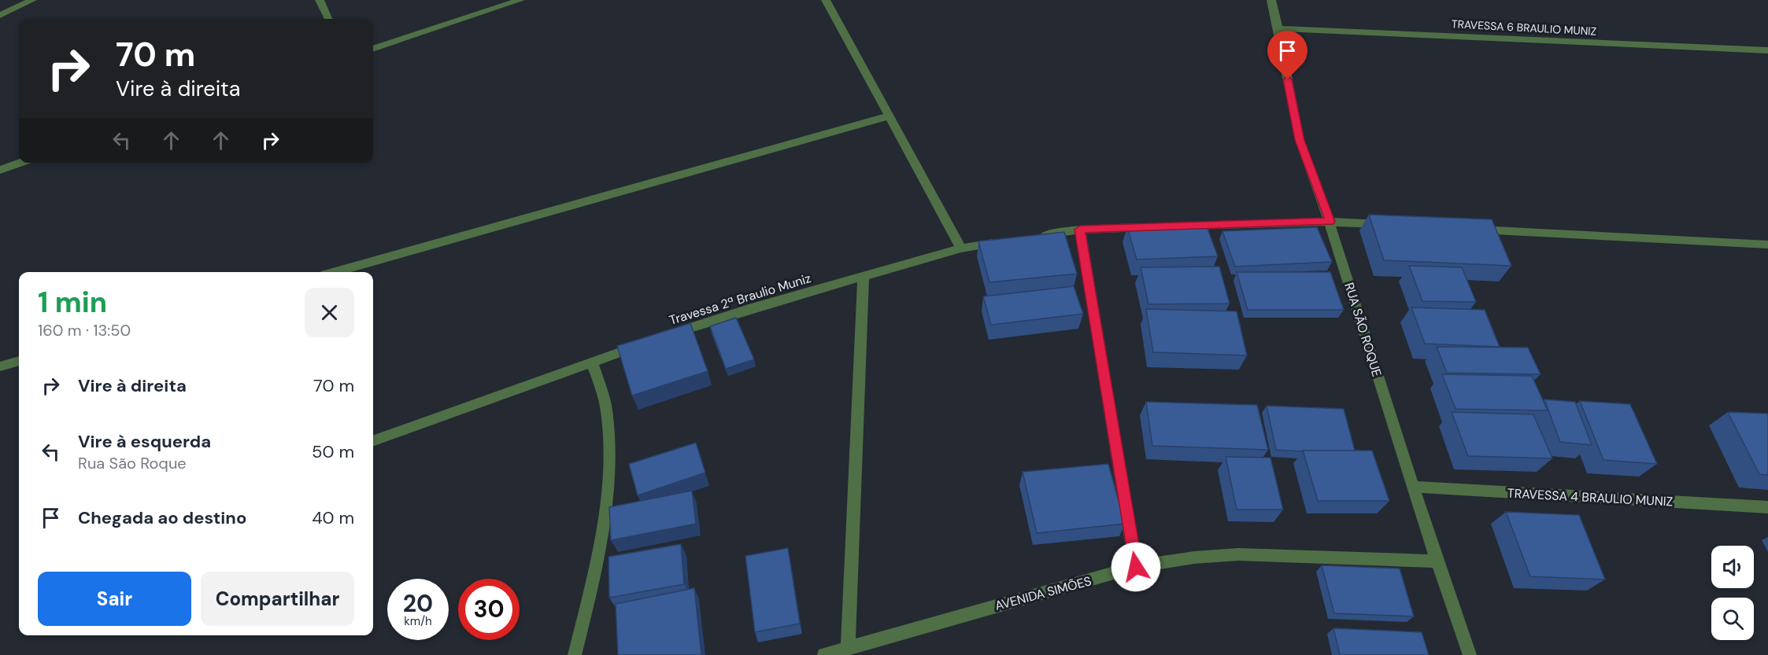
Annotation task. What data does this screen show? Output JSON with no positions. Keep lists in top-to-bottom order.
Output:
{
  "streets": {
    "street": [
      "TRAVESSA 6 BRAULIO MUNIZ",
      "Travessa 2ª Braulio Muniz",
      "RUA SÃO ROQUE",
      "TRAVESSA 4 BRAULIO MUNIZ",
      "AVENIDA SIMÕES"
    ]
  },
  "crossings": [
    ["TRAVESSA 6 BRAULIO MUNIZ", "RUA SÃO ROQUE"],
    ["RUA SÃO ROQUE", "TRAVESSA 4 BRAULIO MUNIZ"],
    ["RUA SÃO ROQUE", "AVENIDA SIMÕES"]
  ],
  "page": {
    "turn": ["70 m", "Vire à direita"],
    "heading": ["1 min", "160 m · 13:50"],
    "list": [
      {
        "name": "Vire à direita",
        "value": "70 m"
      },
      {
        "name": "Vire à esquerda",
        "note": "Rua São Roque",
        "value": "50 m"
      },
      {
        "name": "Chegada ao destino",
        "value": "40 m"
      }
    ],
    "buttons": ["Sair", "Compartilhar"],
    "speed": "20 km/h",
    "limit": "30"
  }
}
